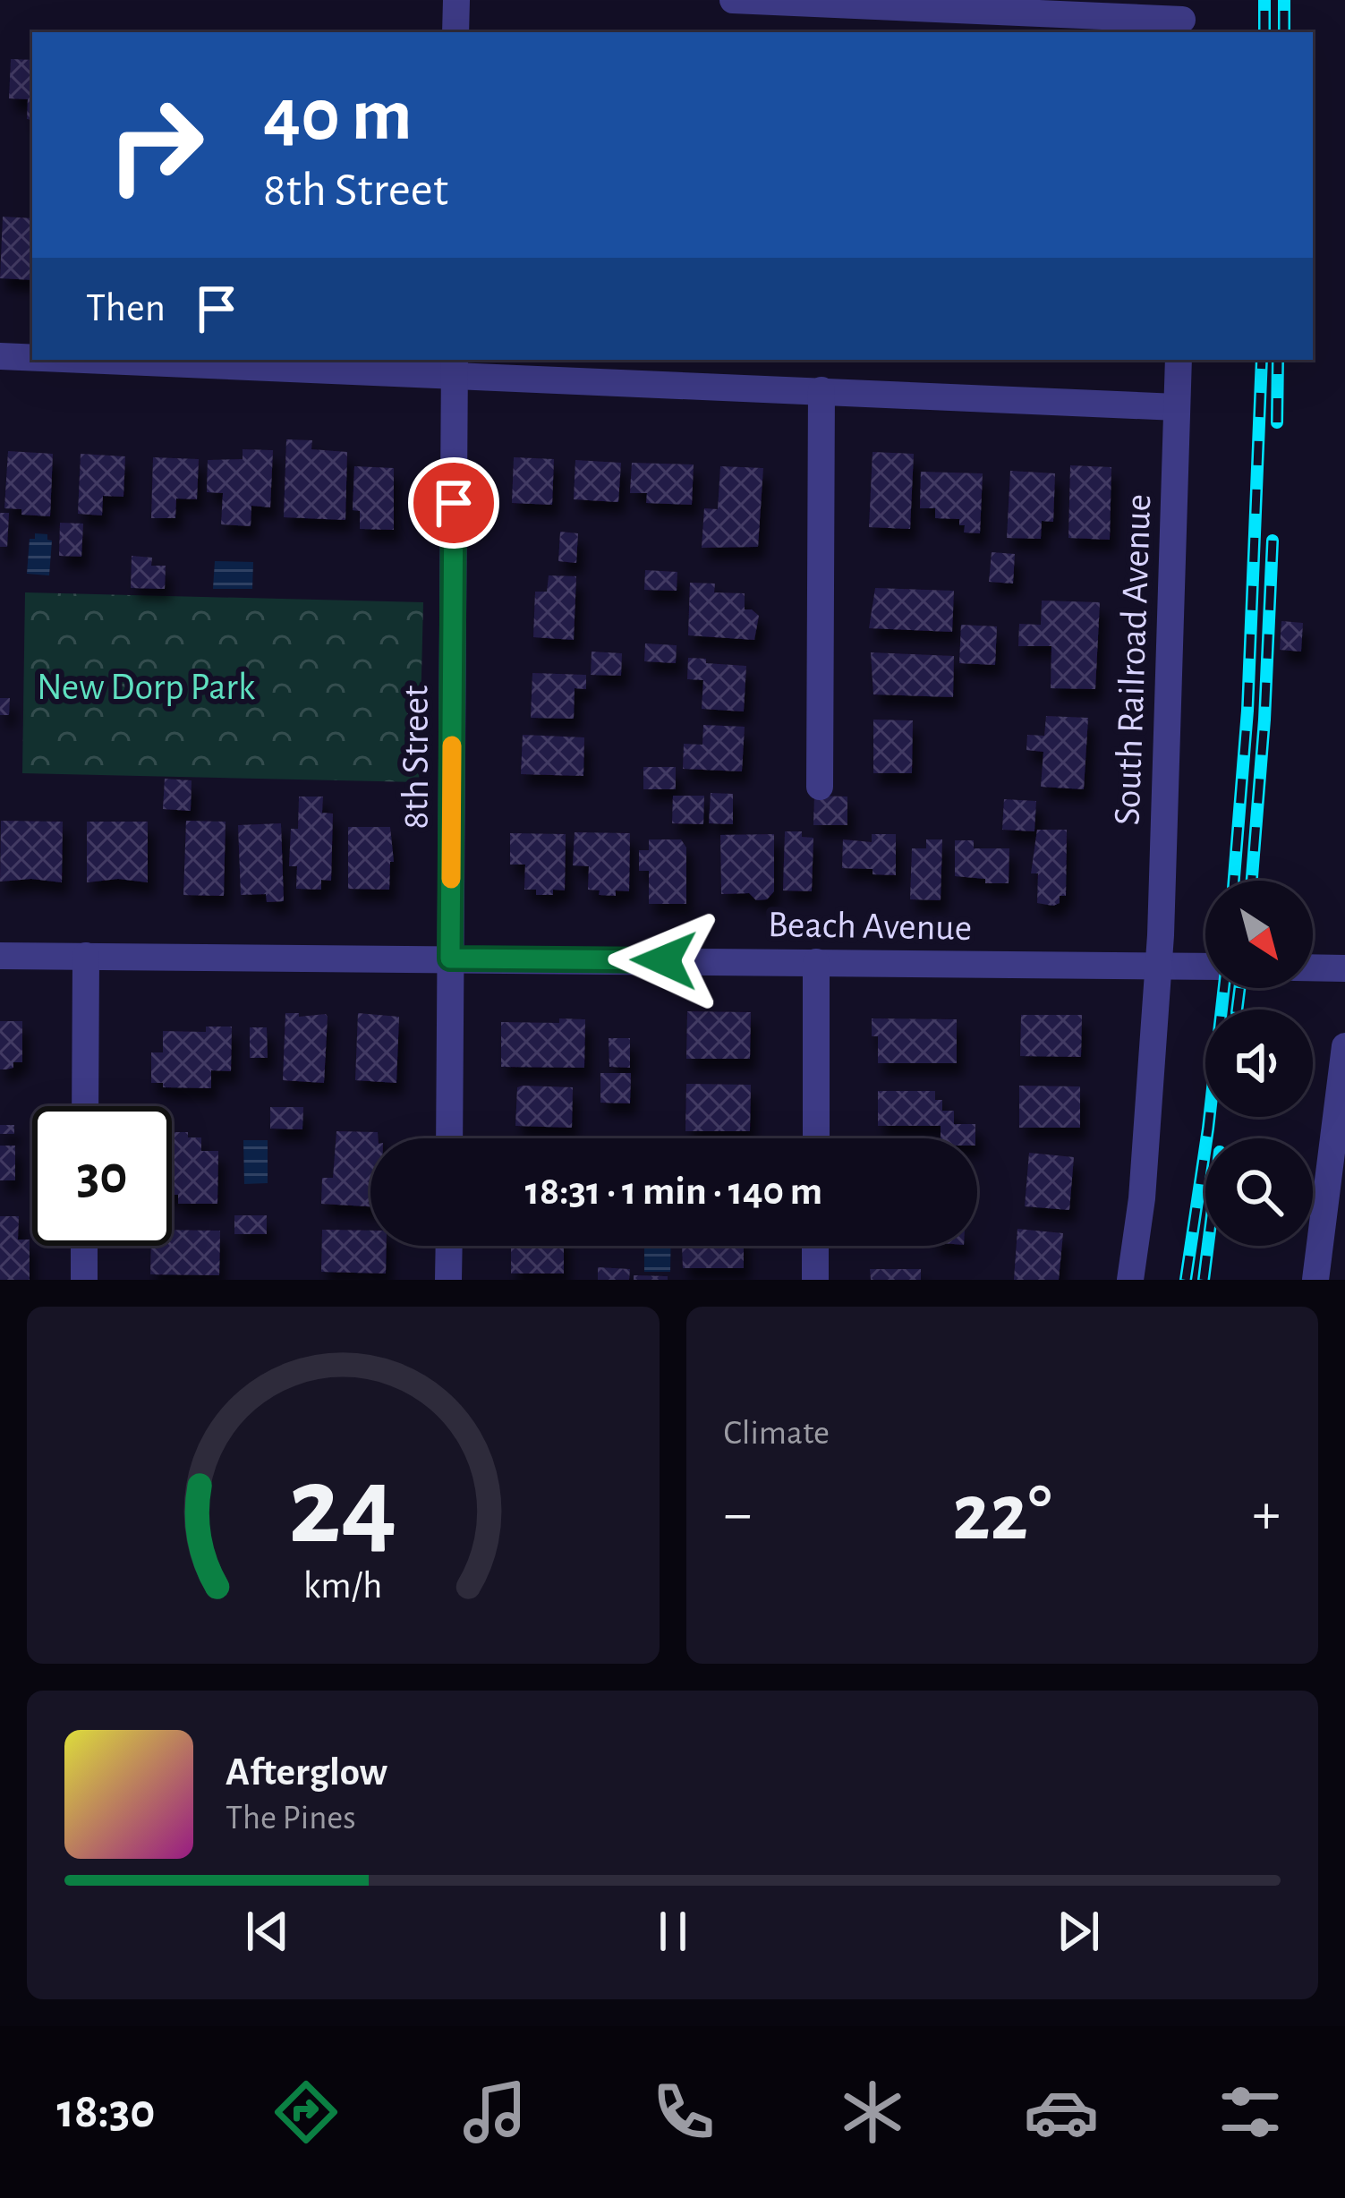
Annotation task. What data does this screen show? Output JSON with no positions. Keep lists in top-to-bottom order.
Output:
{
  "streets": {
    "street": ["South Railroad Avenue", "8th Street", "Beach Avenue"]
  },
  "crossings": [
    ["South Railroad Avenue", "Beach Avenue"],
    ["8th Street", "Beach Avenue"]
  ],
  "parks": ["New Dorp Park"],
  "north": "bottom right",
  "page": {
    "turn": ["40 m", "8th Street"],
    "then": "Then",
    "limit": "30",
    "trip": "18:31 · 1 min · 140 m",
    "tile": "Climate",
    "heat": ["−", "22°", "+"],
    "song": ["Afterglow", "The Pines"],
    "tabs": "18:30",
    "gauge": ["24", "km/h"]
  }
}
